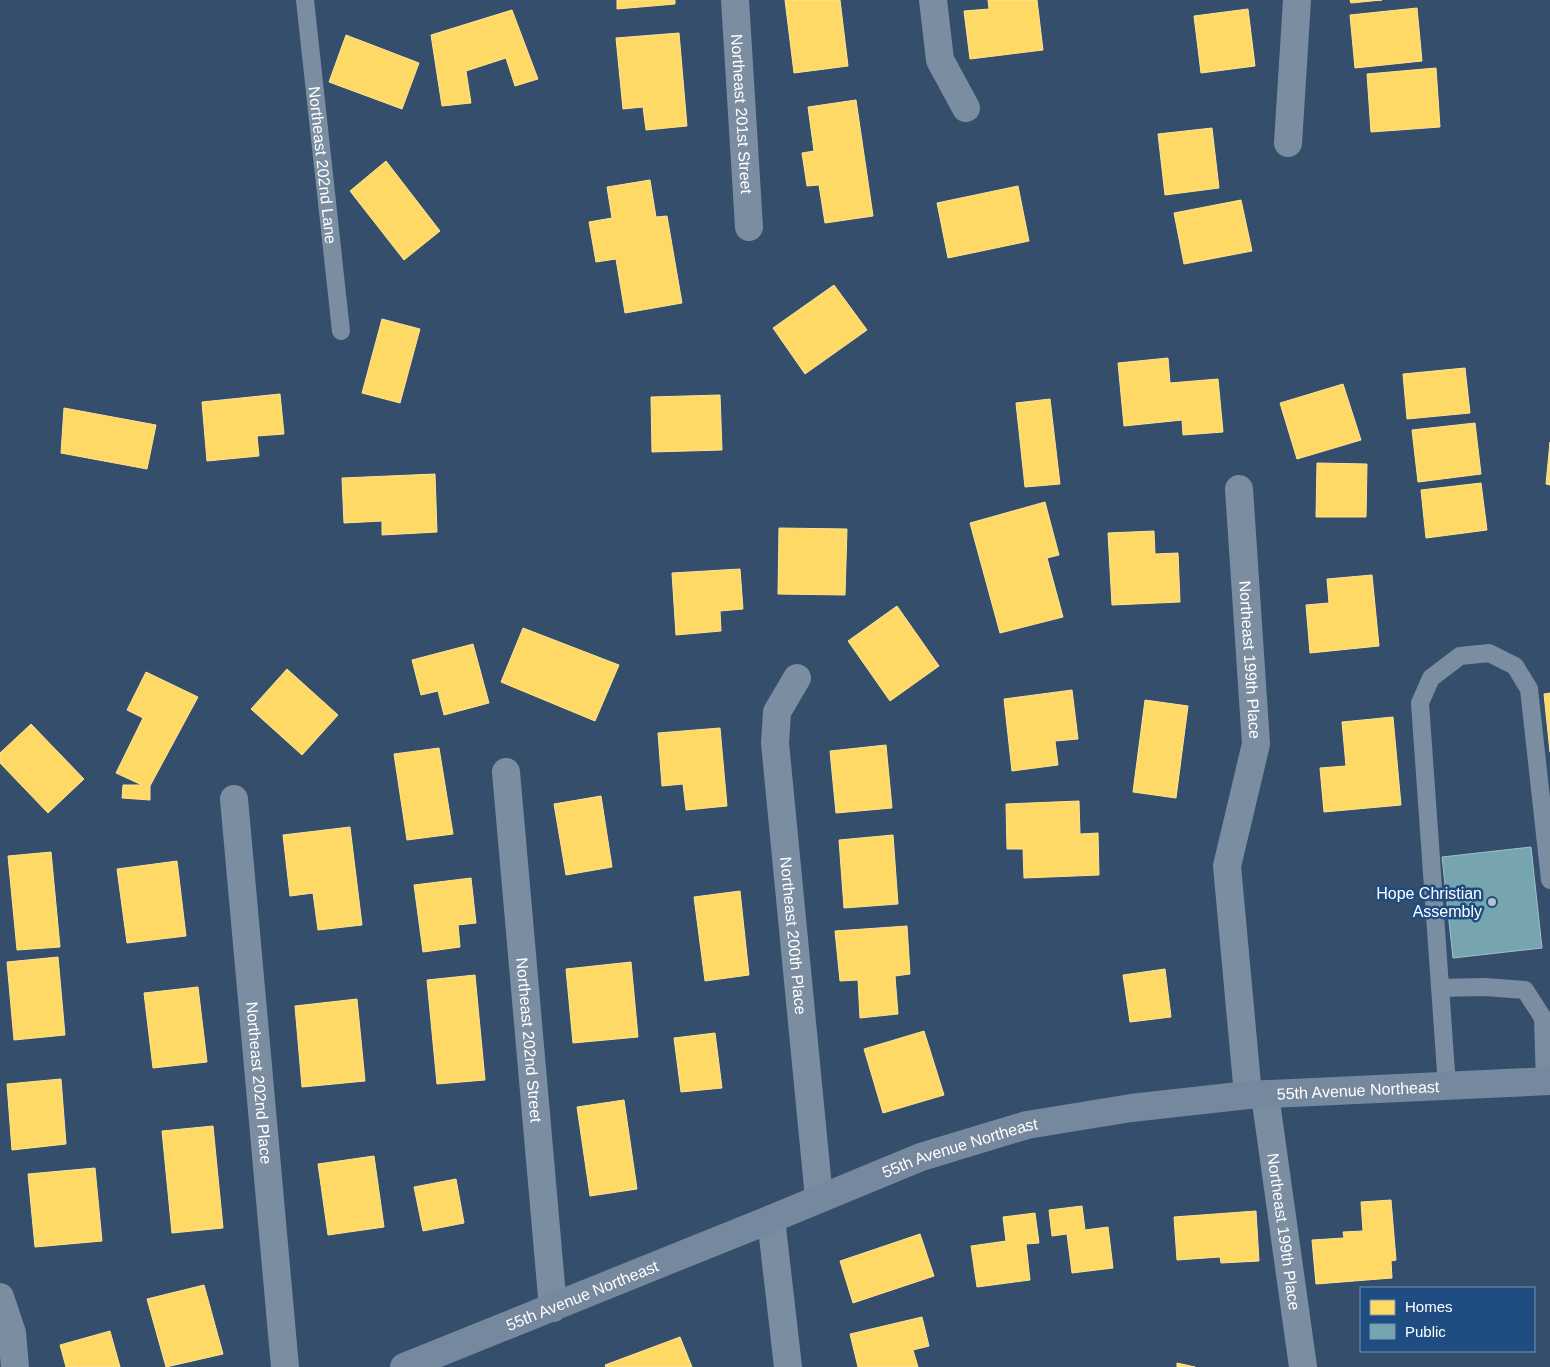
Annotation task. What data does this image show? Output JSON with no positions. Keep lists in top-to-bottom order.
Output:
{
  "streets": {
    "main road": ["55th Avenue Northeast"],
    "street": [
      "Northeast 201st Street",
      "Northeast 199th Place",
      "Northeast 200th Place",
      "Northeast 202nd Street",
      "Northeast 202nd Place"
    ],
    "lane": ["Northeast 202nd Lane"]
  },
  "crossings": [
    ["Northeast 199th Place", "55th Avenue Northeast"],
    ["Northeast 200th Place", "55th Avenue Northeast"],
    ["Northeast 202nd Street", "55th Avenue Northeast"]
  ],
  "places": ["Hope Christian Assembly"],
  "legend": ["Homes", "Public"]
}
